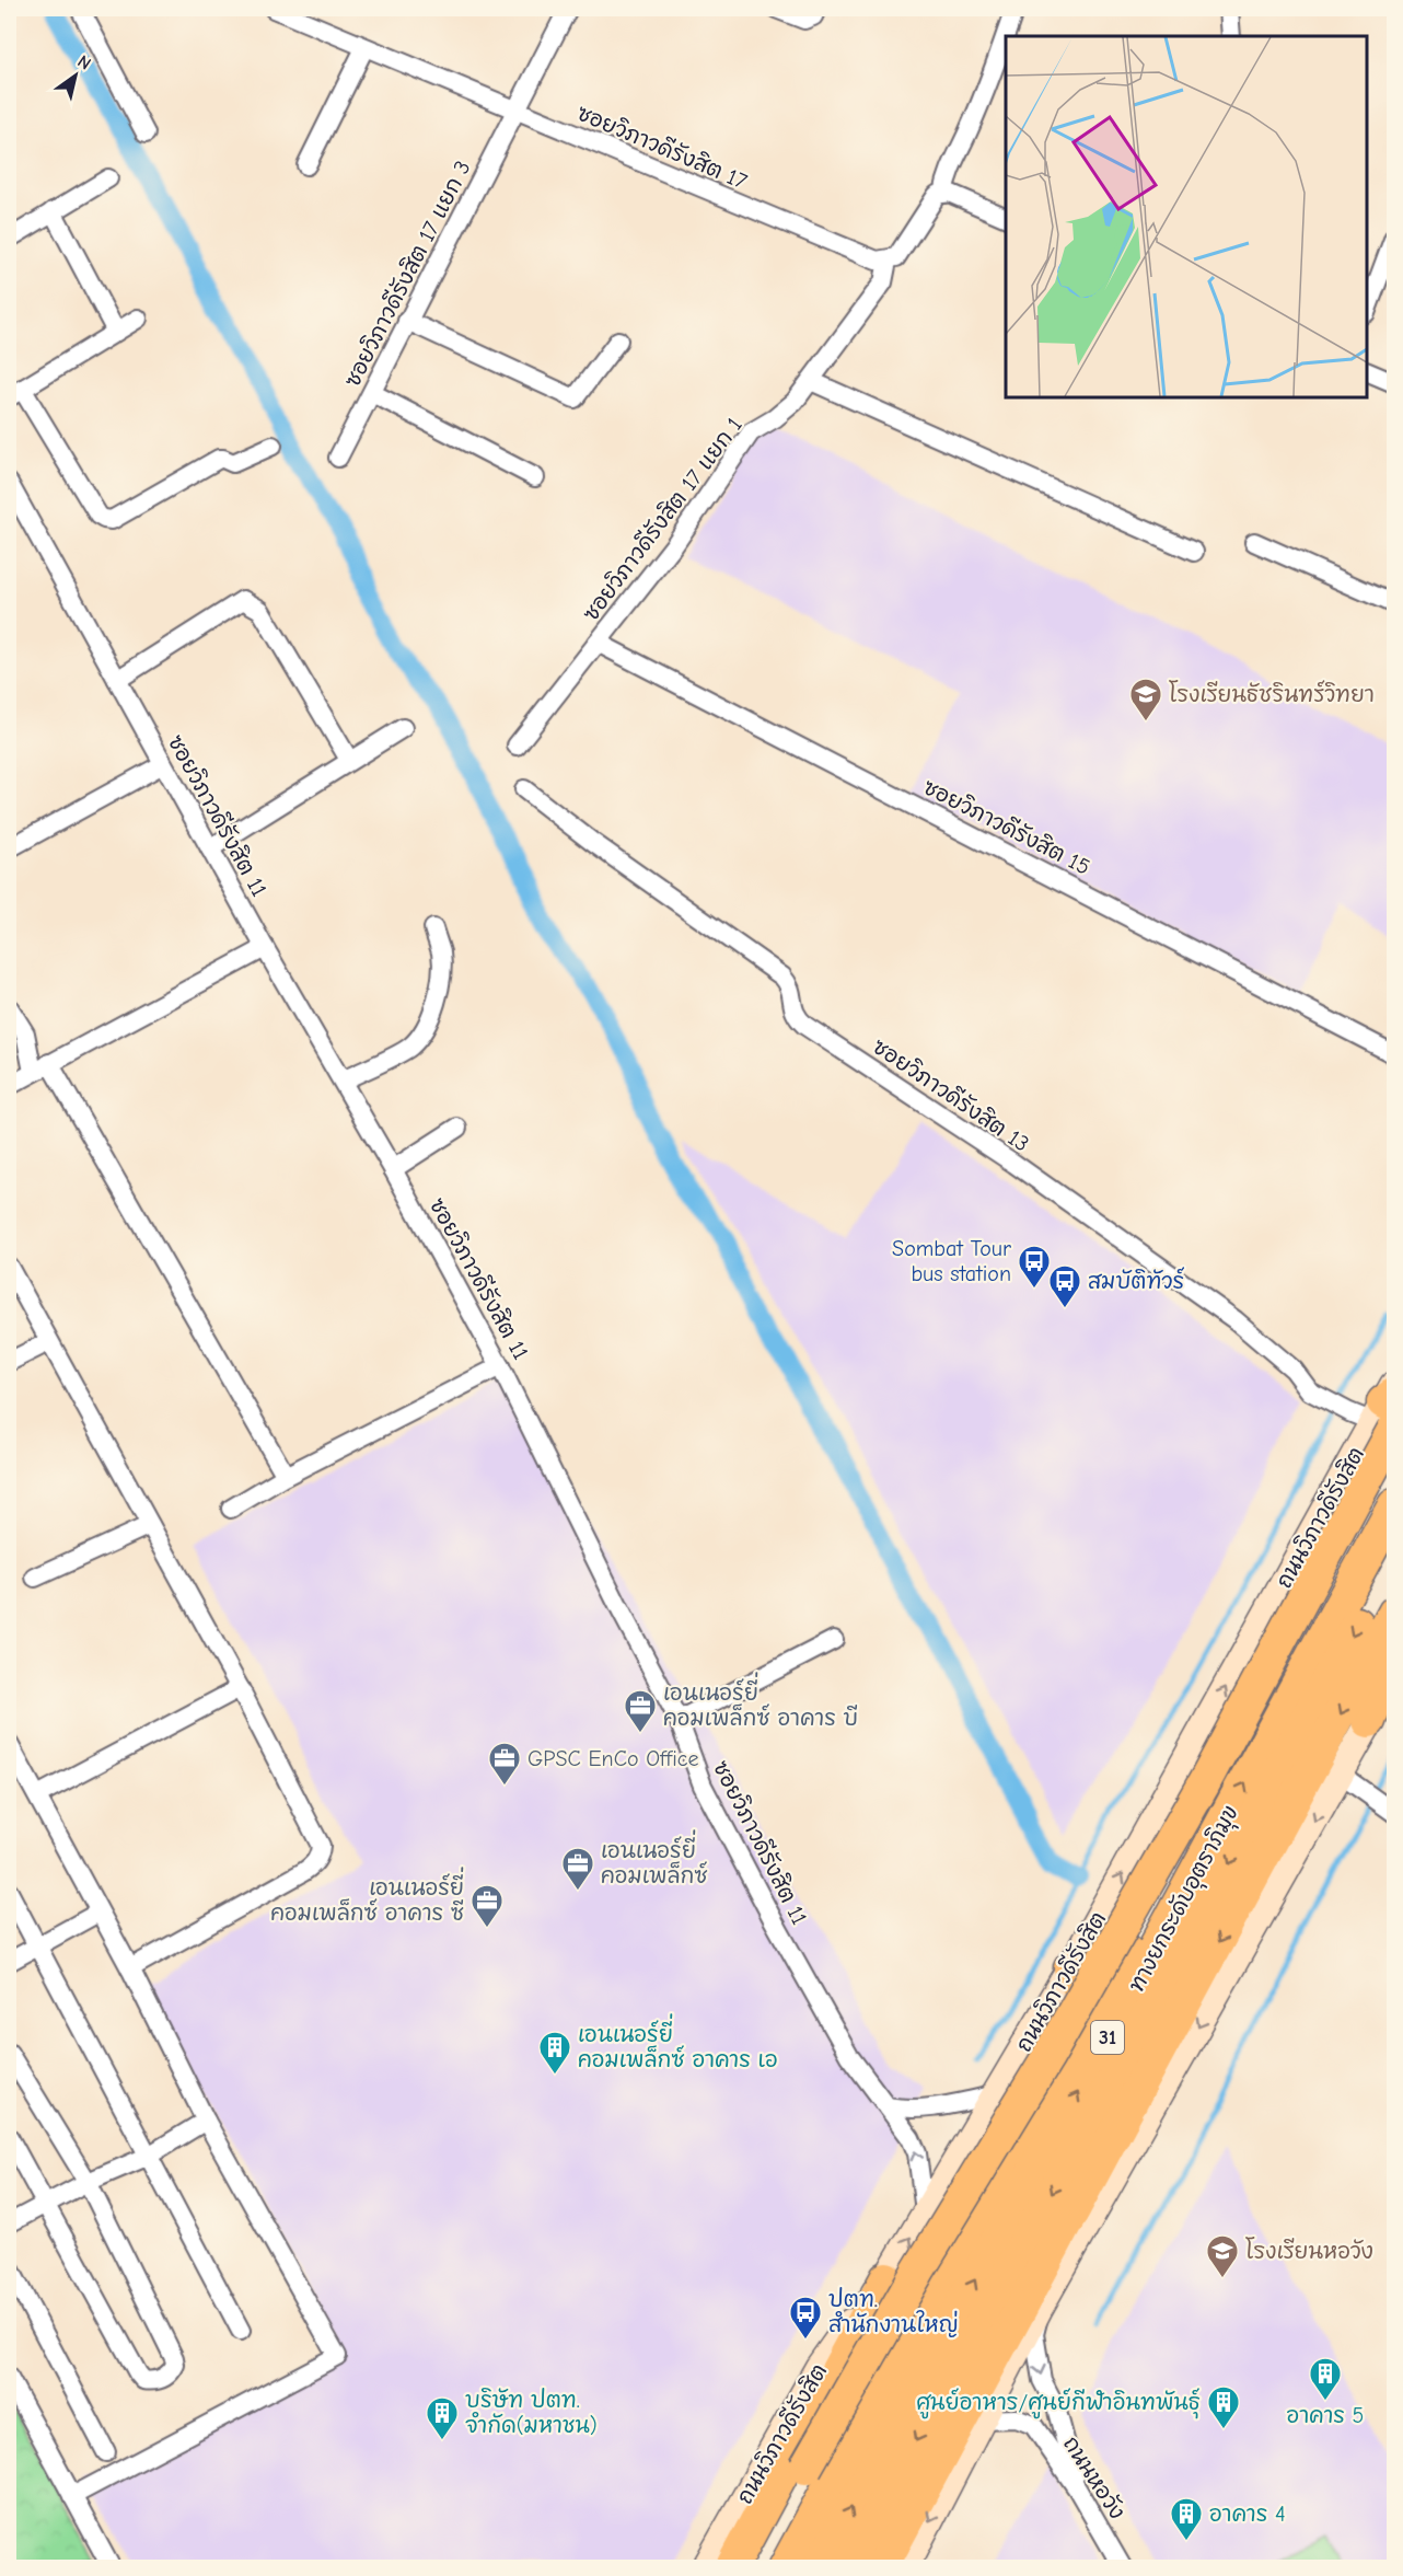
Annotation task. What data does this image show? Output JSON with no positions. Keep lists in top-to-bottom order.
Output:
{
  "streets": {
    "highway": ["ถนนวิภาวดีรังสิต", "ทางยกระดับอุตราภิมุข", "31"],
    "street": [
      "ซอยวิภาวดีรังสิต 17",
      "ซอยวิภาวดีรังสิต 17 แยก 3",
      "ซอยวิภาวดีรังสิต 17 แยก 1",
      "ซอยวิภาวดีรังสิต 11",
      "ซอยวิภาวดีรังสิต 15",
      "ซอยวิภาวดีรังสิต 13",
      "ถนนหอวัง"
    ]
  },
  "crossings": [
    ["ซอยวิภาวดีรังสิต 17", "ซอยวิภาวดีรังสิต 17 แยก 3"],
    ["ซอยวิภาวดีรังสิต 17", "ซอยวิภาวดีรังสิต 17 แยก 1"],
    ["ซอยวิภาวดีรังสิต 17 แยก 1", "ซอยวิภาวดีรังสิต 15"],
    ["ซอยวิภาวดีรังสิต 11", "ถนนวิภาวดีรังสิต"],
    ["ซอยวิภาวดีรังสิต 13", "ถนนวิภาวดีรังสิต"]
  ],
  "places": {
    "school or university": ["โรงเรียนธัชรินทร์วิทยา", "โรงเรียนหอวัง"],
    "bus stop": ["Sombat Tour bus station", "สมบัติทัวร์", "ปตท. สำนักงานใหญ่"],
    "office": [
      "เอนเนอร์ยี่ คอมเพล็กซ์ อาคาร บี",
      "GPSC EnCo Office",
      "เอนเนอร์ยี่ คอมเพล็กซ์",
      "เอนเนอร์ยี่ คอมเพล็กซ์ อาคาร ซี"
    ],
    "building": [
      "เอนเนอร์ยี่ คอมเพล็กซ์ อาคาร เอ",
      "อาคาร 5",
      "ศูนย์อาหาร/ศูนย์กีฬาอินทพันธุ์",
      "บริษัท ปตท. จำกัด(มหาชน)",
      "อาคาร 4"
    ]
  },
  "north": "top right"
}
